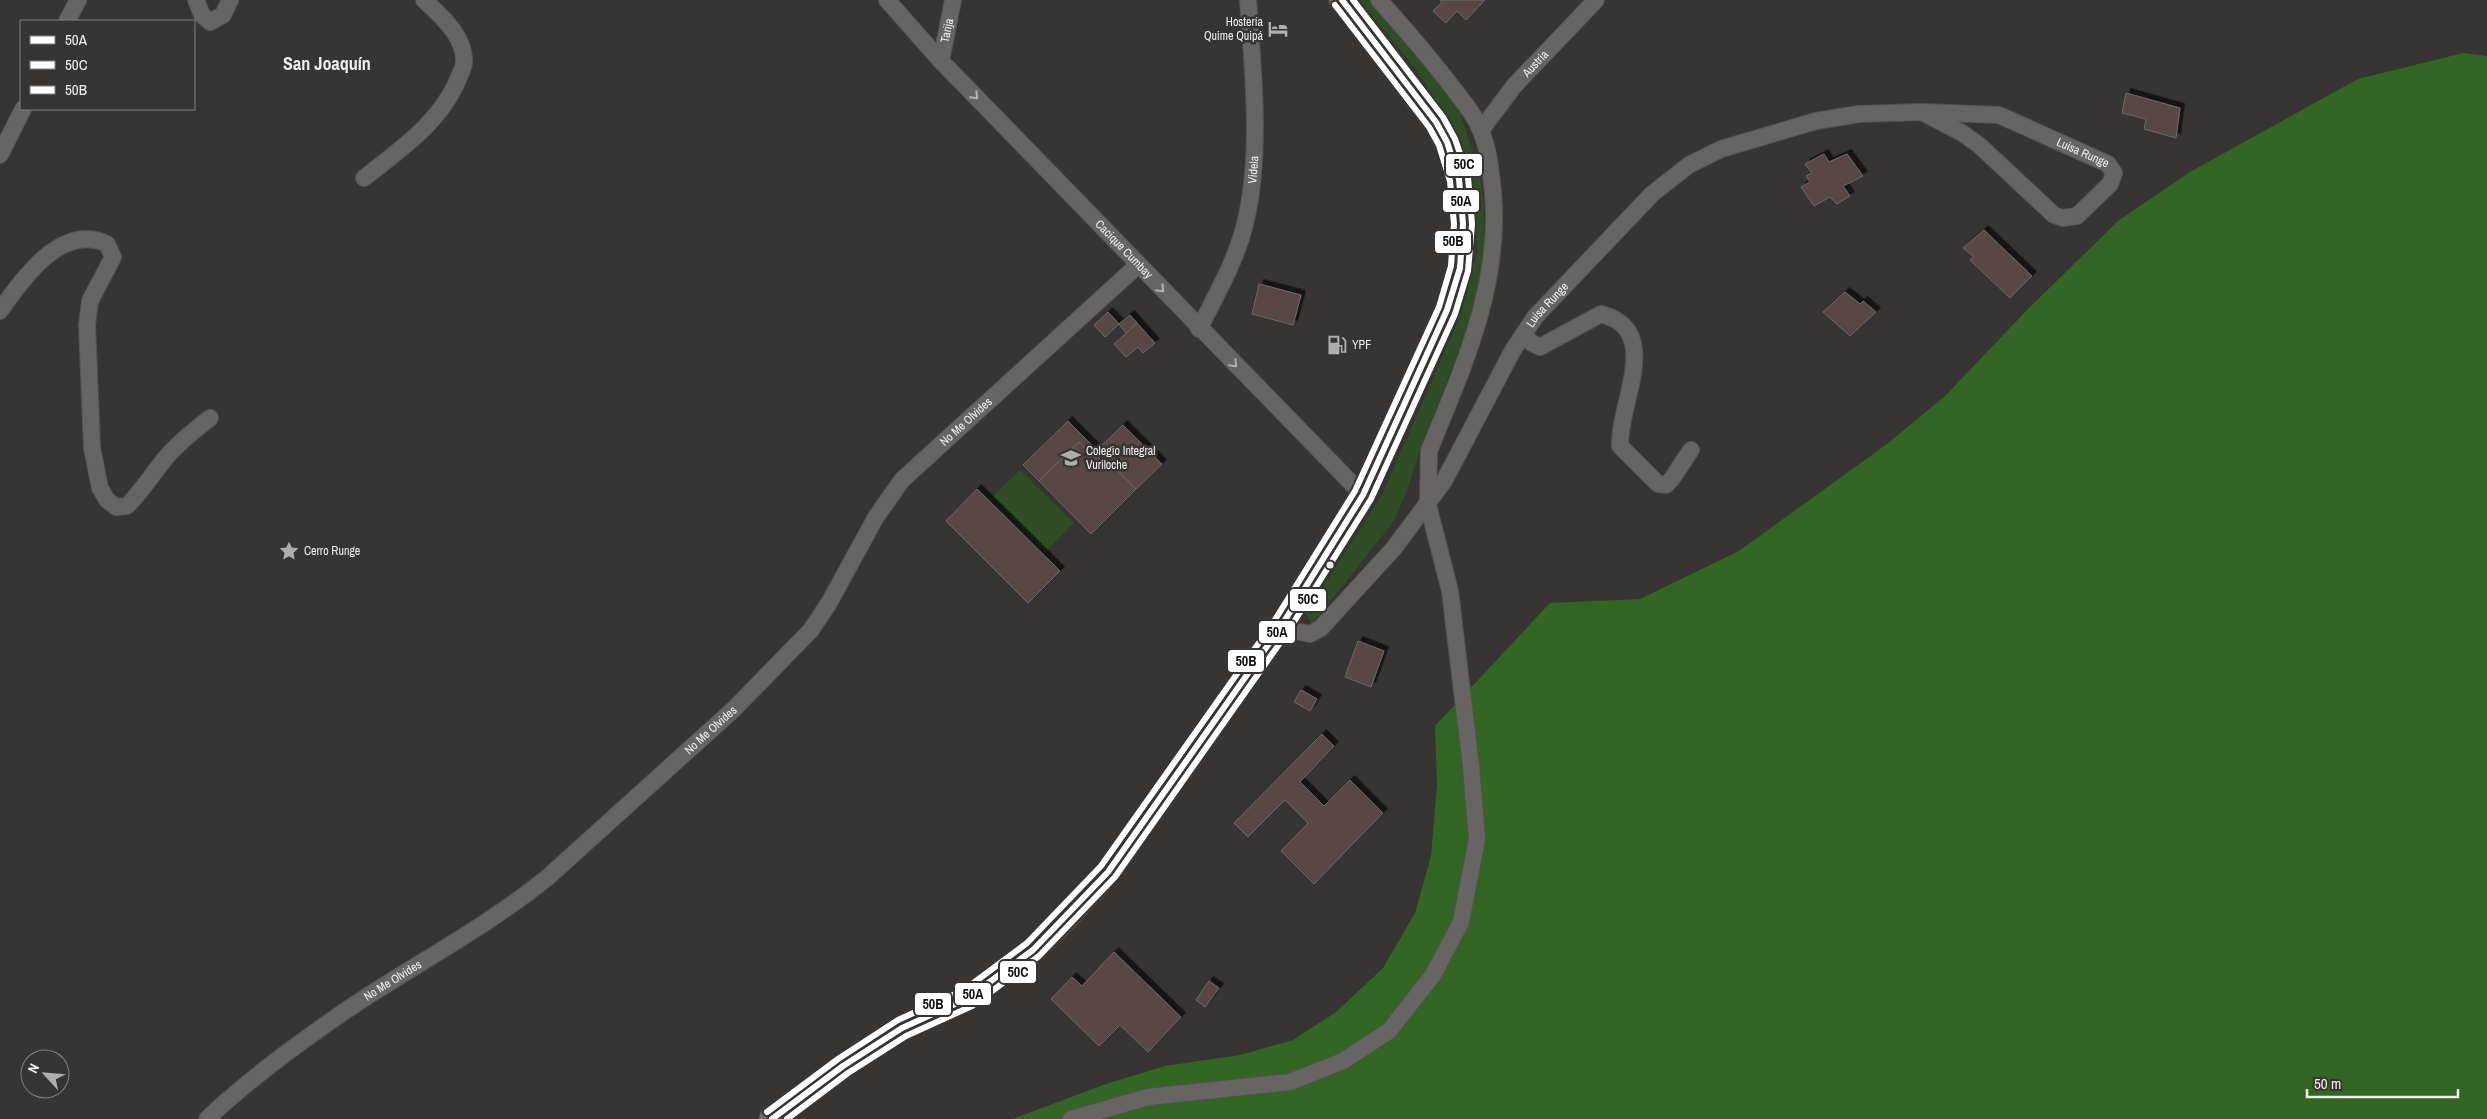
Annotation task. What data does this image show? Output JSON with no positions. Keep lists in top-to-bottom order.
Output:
{
  "streets": {
    "street": [
      "Tarija",
      "Austria",
      "Luisa Runge",
      "Videla",
      "Cacique Cumbay",
      "No Me Olvides"
    ]
  },
  "crossings": [
    ["Tarija", "Cacique Cumbay"],
    ["Videla", "Cacique Cumbay"],
    ["Cacique Cumbay", "No Me Olvides"]
  ],
  "one_way": ["Cacique Cumbay"],
  "districts": ["San Joaquín"],
  "places": {
    "hotel": ["Hostería Quime Quipá"],
    "fuel station": ["YPF"],
    "school or university": ["Colegio Integral Vuriloche"],
    "place": ["Cerro Runge"]
  },
  "lines": ["transit line 50A", "transit line 50C", "transit line 50B"],
  "legend": ["50A", "50C", "50B"],
  "scale_bar": "50 m",
  "north": "top left"
}
